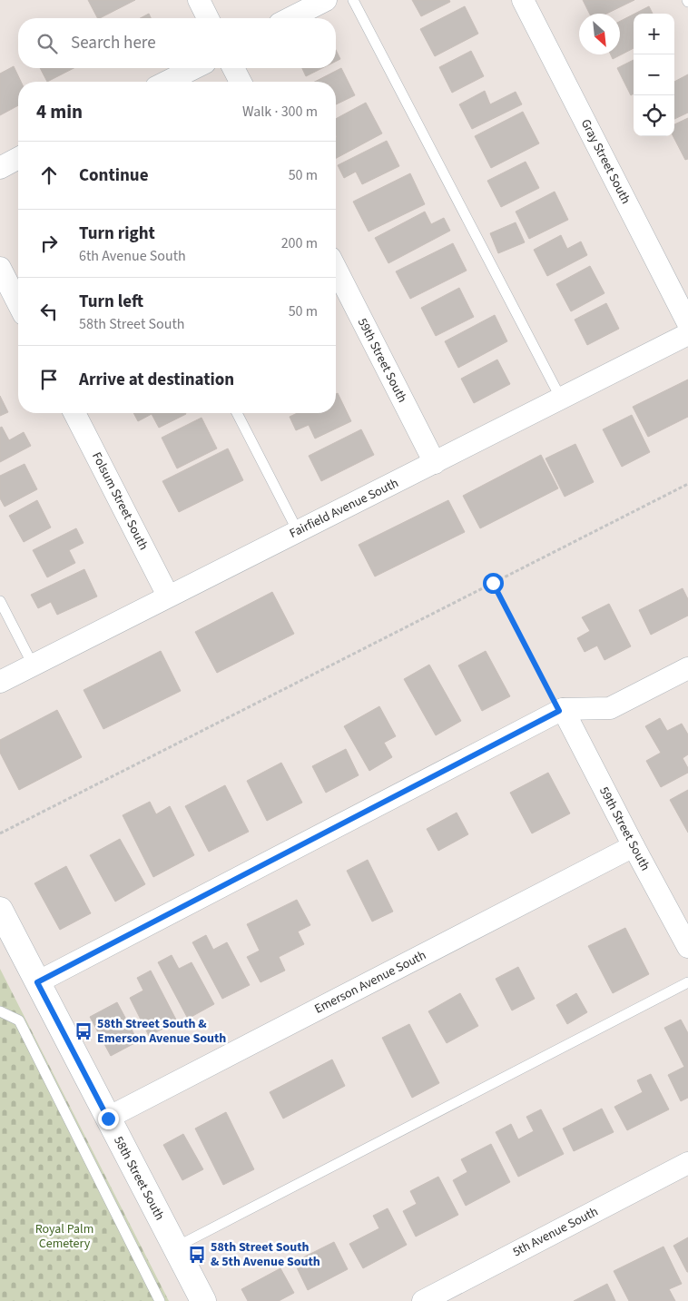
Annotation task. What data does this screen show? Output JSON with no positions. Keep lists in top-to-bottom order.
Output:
{
  "streets": {
    "street": [
      "Gray Street South",
      "59th Street South",
      "Folsum Street South",
      "Fairfield Avenue South",
      "Emerson Avenue South",
      "58th Street South",
      "5th Avenue South"
    ]
  },
  "crossings": [
    ["59th Street South", "Fairfield Avenue South"],
    ["59th Street South", "Emerson Avenue South"],
    ["Folsum Street South", "Fairfield Avenue South"],
    ["Emerson Avenue South", "58th Street South"]
  ],
  "parks": ["Royal Palm Cemetery"],
  "places": {
    "bus stop": ["58th Street South & Emerson Avenue South", "58th Street South & 5th Avenue South"]
  },
  "north": "bottom right",
  "page": {
    "map_buttons": ["+", "−"],
    "search": "Search here",
    "heading": ["4 min", "Walk · 300 m"],
    "list": [
      ["Continue", "50 m"],
      ["Turn right", "6th Avenue South", "200 m"],
      ["Turn left", "58th Street South", "50 m"],
      "Arrive at destination"
    ]
  }
}
